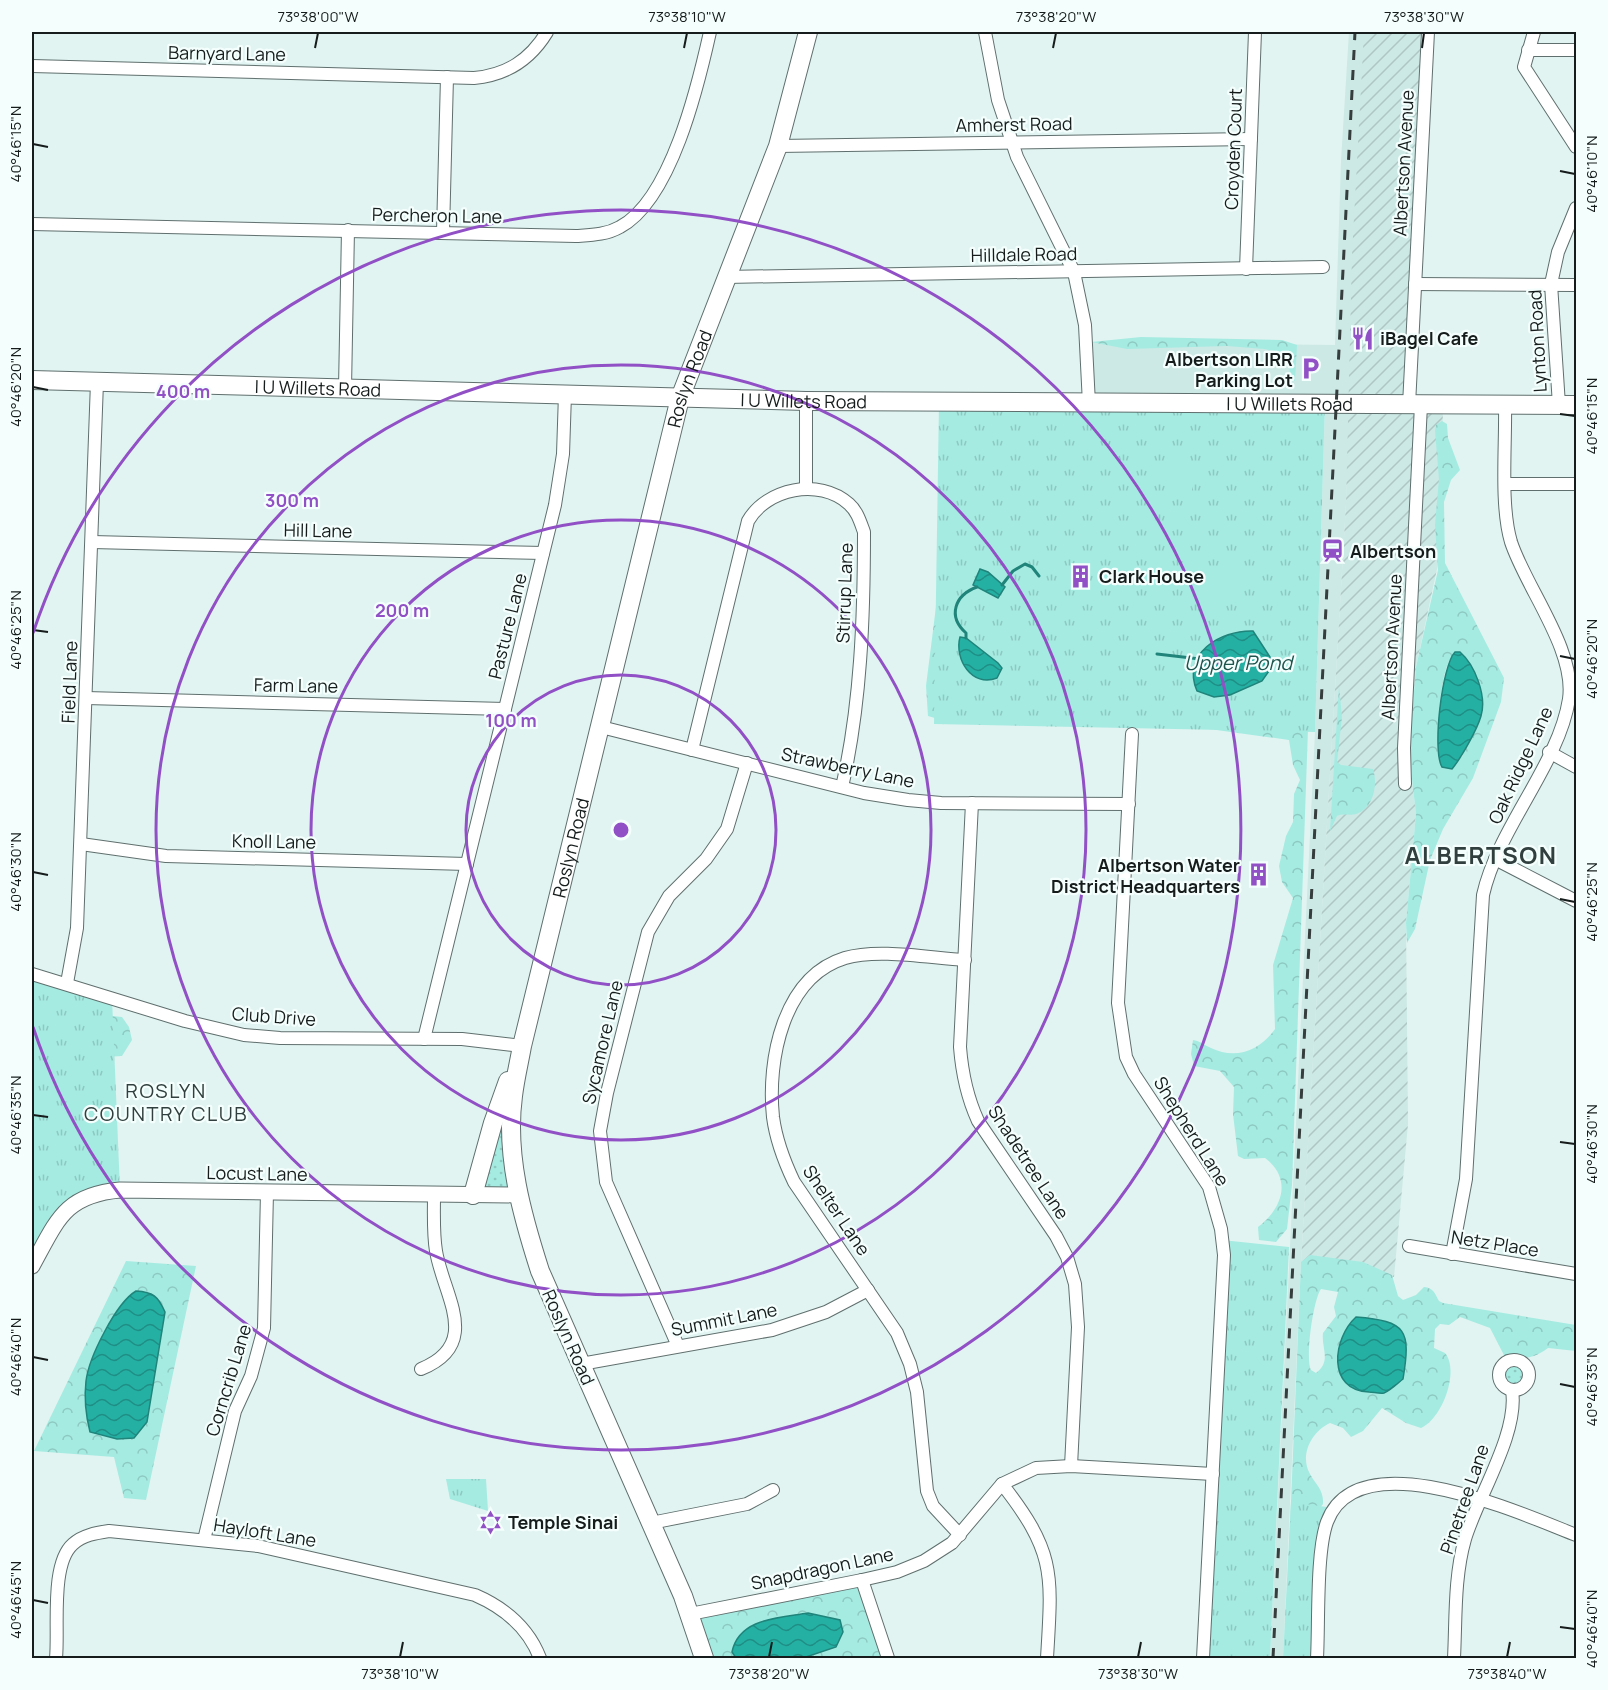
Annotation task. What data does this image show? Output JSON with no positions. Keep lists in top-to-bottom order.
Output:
{
  "streets": {
    "main road": ["Roslyn Road", "I U Willets Road"],
    "street": [
      "Barnyard Lane",
      "Amherst Road",
      "Croyden Court",
      "Albertson Avenue",
      "Percheron Lane",
      "Hilldale Road",
      "Lynton Road",
      "Hill Lane",
      "Stirrup Lane",
      "Pasture Lane",
      "Field Lane",
      "Farm Lane",
      "Oak Ridge Lane",
      "Strawberry Lane",
      "Knoll Lane",
      "Club Drive",
      "Sycamore Lane",
      "Shepherd Lane",
      "Shadetree Lane",
      "Locust Lane",
      "Shelter Lane",
      "Netz Place",
      "Summit Lane",
      "Corncrib Lane",
      "Pinetree Lane",
      "Hayloft Lane",
      "Snapdragon Lane"
    ]
  },
  "crossings": [
    ["Amherst Road", "Croyden Court"],
    ["Amherst Road", "Roslyn Road"],
    ["Croyden Court", "Hilldale Road"],
    ["Albertson Avenue", "I U Willets Road"],
    ["Hilldale Road", "Roslyn Road"],
    ["Lynton Road", "I U Willets Road"],
    ["Roslyn Road", "I U Willets Road"],
    ["Roslyn Road", "Strawberry Lane"],
    ["Roslyn Road", "Club Drive"],
    ["Roslyn Road", "Locust Lane"],
    ["Roslyn Road", "Summit Lane"],
    ["Roslyn Road", "Snapdragon Lane"],
    ["I U Willets Road", "Pasture Lane"],
    ["I U Willets Road", "Field Lane"],
    ["I U Willets Road", "Oak Ridge Lane"],
    ["Hill Lane", "Pasture Lane"],
    ["Hill Lane", "Field Lane"],
    ["Stirrup Lane", "Strawberry Lane"],
    ["Pasture Lane", "Farm Lane"],
    ["Pasture Lane", "Knoll Lane"],
    ["Pasture Lane", "Club Drive"],
    ["Field Lane", "Farm Lane"],
    ["Field Lane", "Knoll Lane"],
    ["Field Lane", "Club Drive"],
    ["Oak Ridge Lane", "Netz Place"],
    ["Strawberry Lane", "Sycamore Lane"],
    ["Strawberry Lane", "Shepherd Lane"],
    ["Strawberry Lane", "Shadetree Lane"],
    ["Sycamore Lane", "Summit Lane"],
    ["Shepherd Lane", "Snapdragon Lane"],
    ["Shadetree Lane", "Shelter Lane"],
    ["Shadetree Lane", "Snapdragon Lane"],
    ["Locust Lane", "Corncrib Lane"],
    ["Shelter Lane", "Summit Lane"],
    ["Shelter Lane", "Snapdragon Lane"],
    ["Corncrib Lane", "Hayloft Lane"]
  ],
  "districts": ["ALBERTSON", "ROSLYN COUNTRY CLUB"],
  "water": ["Upper Pond"],
  "places": {
    "restaurant": ["iBagel Cafe"],
    "parking": ["Albertson LIRR Parking Lot"],
    "station": ["Albertson"],
    "building": ["Clark House", "Albertson Water District Headquarters"],
    "synagogue": ["Temple Sinai"]
  },
  "coordinates": [
    "73°38'00\"W",
    "73°38'10\"W",
    "73°38'20\"W",
    "73°38'30\"W",
    "40°46'15\"N",
    "40°46'10\"N",
    "40°46'20\"N",
    "40°46'25\"N",
    "40°46'30\"N",
    "40°46'35\"N",
    "40°46'40\"N",
    "40°46'45\"N",
    "73°38'40\"W"
  ],
  "rings": [
    "400 m",
    "300 m",
    "200 m",
    "100 m"
  ]
}
